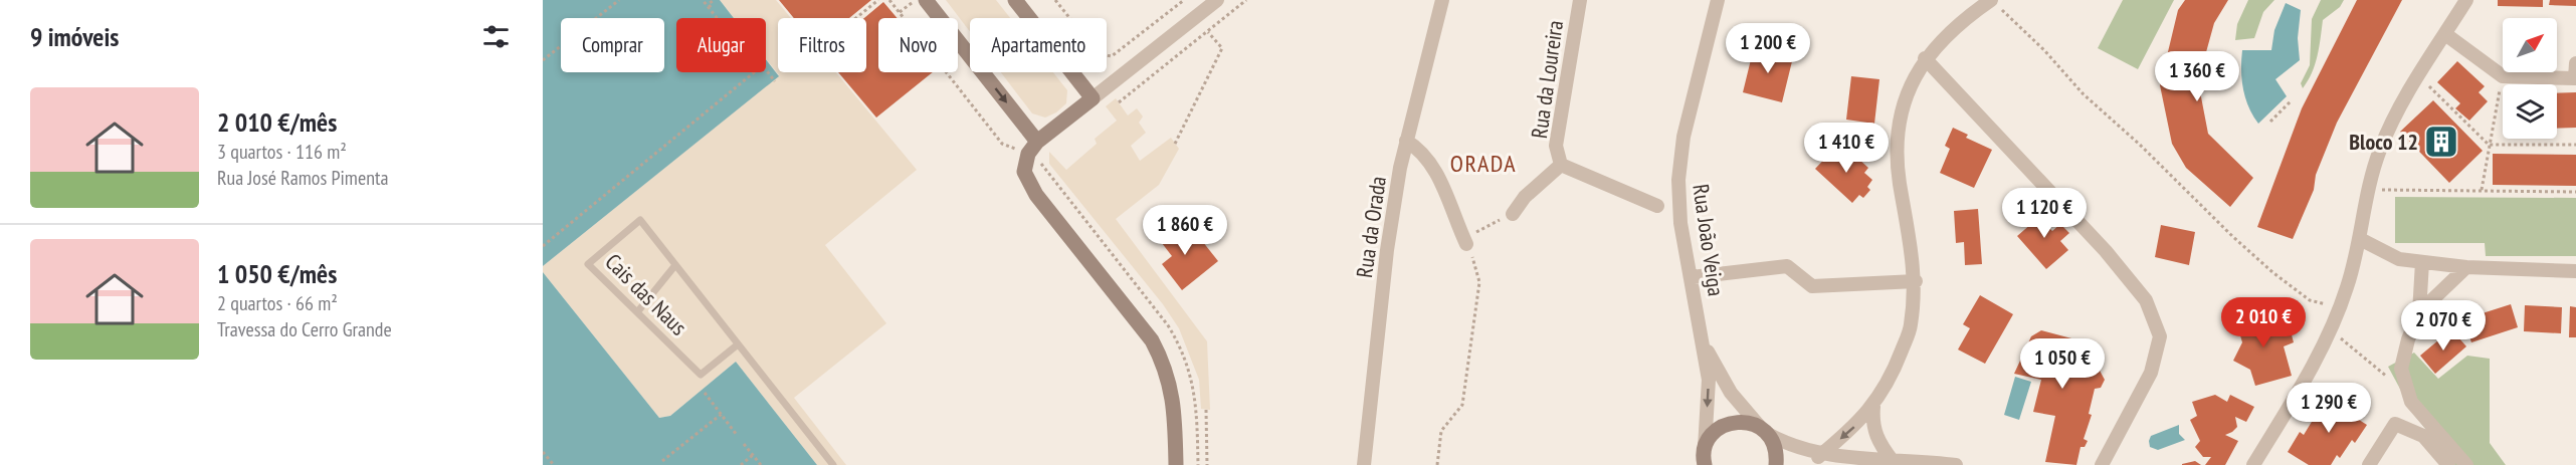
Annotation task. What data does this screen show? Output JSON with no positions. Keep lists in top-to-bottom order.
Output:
{
  "streets": {
    "street": ["Rua da Loureira", "Rua da Orada", "Rua João Veiga"],
    "lane": ["Cais das Naus"]
  },
  "districts": ["ORADA"],
  "places": {
    "building": ["Bloco 12"]
  },
  "north": "top right",
  "page": {
    "heading": "9 imóveis",
    "chip": [
      "Comprar",
      "Alugar",
      "Filtros",
      "Novo",
      "Apartamento"
    ],
    "price": [
      "1 200 €",
      "1 360 €",
      "1 410 €",
      "1 120 €",
      "1 860 €",
      "2 010 €",
      "2 070 €",
      "1 050 €",
      "1 290 €"
    ],
    "list": [
      {
        "name": "2 010 €/mês",
        "note": "3 quartos · 116 m² · Rua José Ramos Pimenta"
      },
      {
        "name": "1 050 €/mês",
        "note": "2 quartos · 66 m² · Travessa do Cerro Grande"
      }
    ]
  }
}
